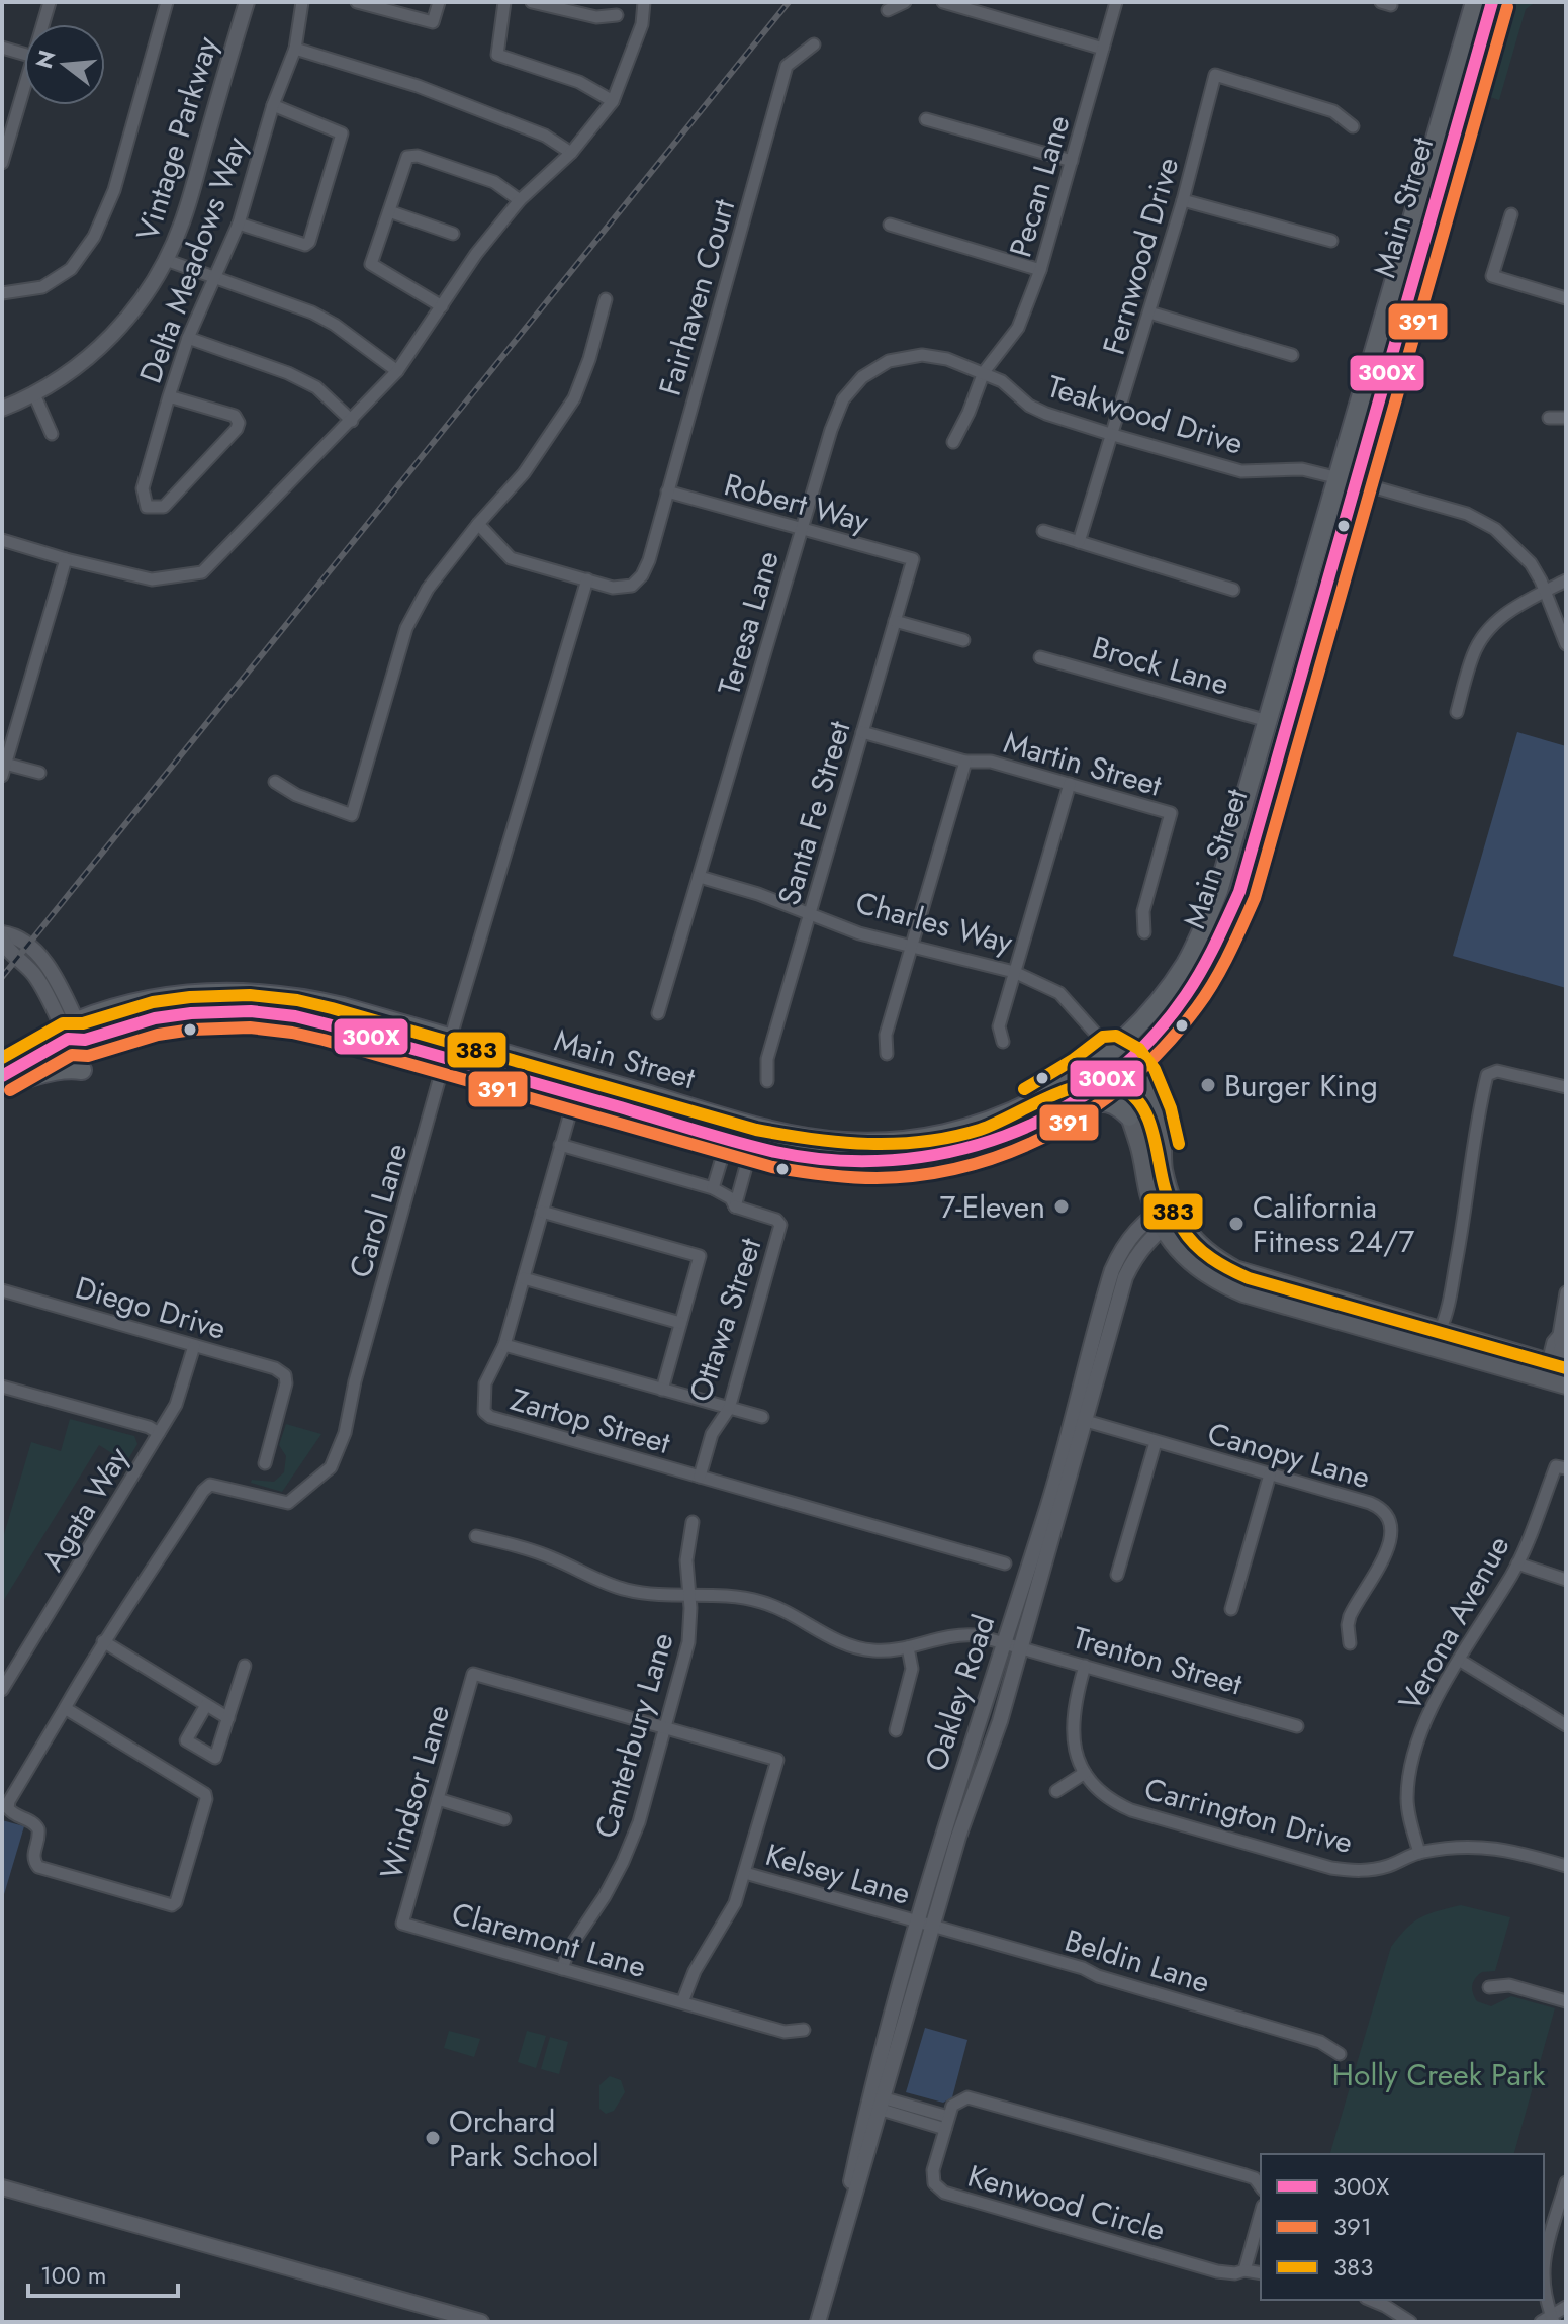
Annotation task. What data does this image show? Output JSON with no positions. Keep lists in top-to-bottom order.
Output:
{
  "streets": {
    "main road": ["Main Street"],
    "street": [
      "Vintage Parkway",
      "Pecan Lane",
      "Fernwood Drive",
      "Delta Meadows Way",
      "Fairhaven Court",
      "Teakwood Drive",
      "Robert Way",
      "Teresa Lane",
      "Brock Lane",
      "Martin Street",
      "Santa Fe Street",
      "Charles Way",
      "Carol Lane",
      "Diego Drive",
      "Ottawa Street",
      "Zartop Street",
      "Canopy Lane",
      "Agata Way",
      "Verona Avenue",
      "Trenton Street",
      "Oakley Road",
      "Canterbury Lane",
      "Windsor Lane",
      "Carrington Drive",
      "Kelsey Lane",
      "Claremont Lane",
      "Beldin Lane",
      "Kenwood Circle"
    ]
  },
  "crossings": [
    ["Pecan Lane", "Teakwood Drive"],
    ["Pecan Lane", "Teresa Lane"],
    ["Main Street", "Teakwood Drive"],
    ["Main Street", "Brock Lane"],
    ["Main Street", "Charles Way"],
    ["Main Street", "Carol Lane"],
    ["Main Street", "Zartop Street"],
    ["Fernwood Drive", "Teakwood Drive"],
    ["Fairhaven Court", "Robert Way"],
    ["Fairhaven Court", "Carol Lane"],
    ["Teakwood Drive", "Teresa Lane"],
    ["Robert Way", "Teresa Lane"],
    ["Robert Way", "Santa Fe Street"],
    ["Teresa Lane", "Charles Way"],
    ["Martin Street", "Santa Fe Street"],
    ["Santa Fe Street", "Charles Way"],
    ["Diego Drive", "Agata Way"],
    ["Ottawa Street", "Zartop Street"],
    ["Canopy Lane", "Oakley Road"],
    ["Verona Avenue", "Carrington Drive"],
    ["Trenton Street", "Oakley Road"],
    ["Trenton Street", "Canterbury Lane"],
    ["Trenton Street", "Carrington Drive"],
    ["Oakley Road", "Kelsey Lane"],
    ["Oakley Road", "Beldin Lane"],
    ["Canterbury Lane", "Windsor Lane"],
    ["Canterbury Lane", "Claremont Lane"],
    ["Windsor Lane", "Claremont Lane"],
    ["Kelsey Lane", "Beldin Lane"]
  ],
  "parks": ["Holly Creek Park"],
  "places": [
    "Burger King",
    "7-Eleven",
    "California Fitness 24/7",
    "Orchard Park School"
  ],
  "lines": ["transit line 300X", "transit line 391", "transit line 383"],
  "legend": ["300X", "391", "383"],
  "scale_bar": "100 m",
  "north": "left"
}
